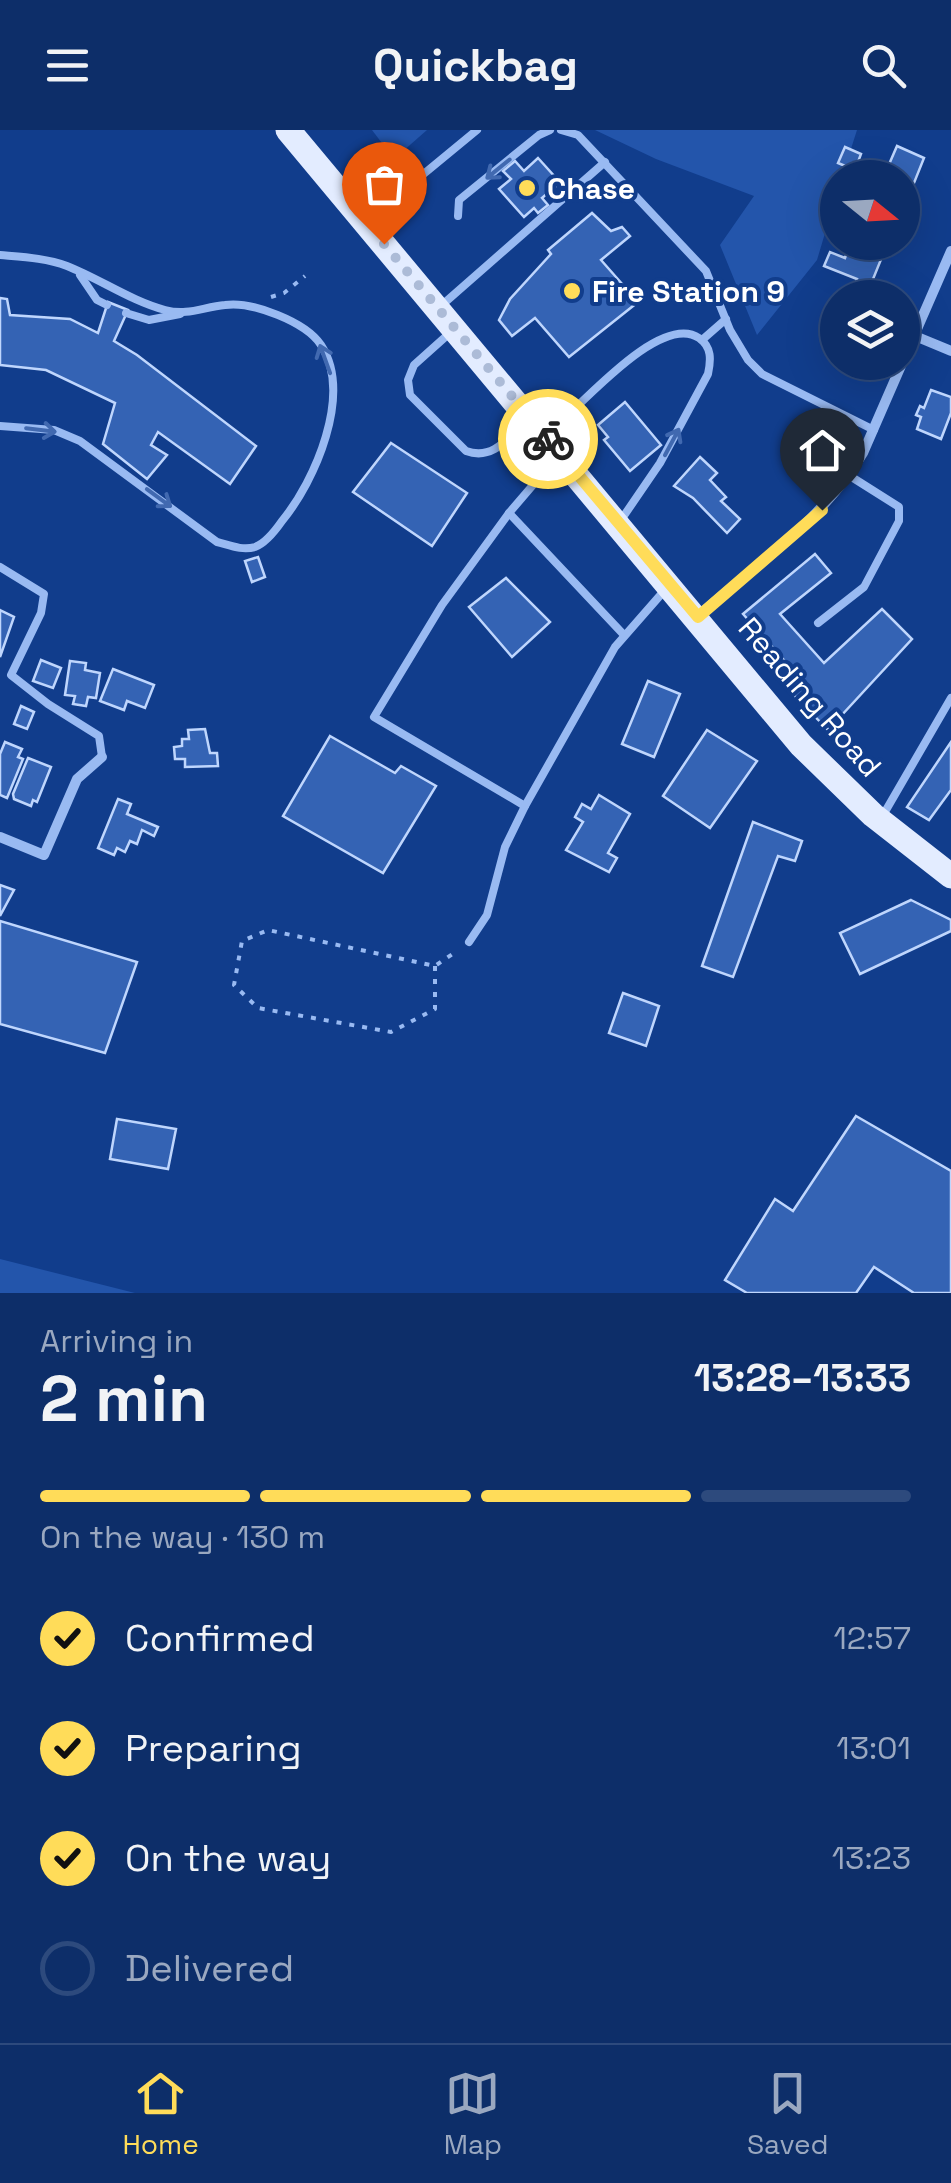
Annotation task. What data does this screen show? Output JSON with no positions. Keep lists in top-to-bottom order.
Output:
{
  "streets": {
    "main road": ["Reading Road"]
  },
  "places": ["Chase", "Fire Station 9"],
  "north": "right",
  "page": {
    "header": "Quickbag",
    "heading": ["2 min", "Arriving in", "13:28–13:33"],
    "bar": "On the way · 130 m",
    "list": [
      ["Confirmed", "12:57"],
      ["Preparing", "13:01"],
      ["On the way", "13:23"],
      "Delivered"
    ],
    "tabs": ["Home", "Map", "Saved"]
  }
}
